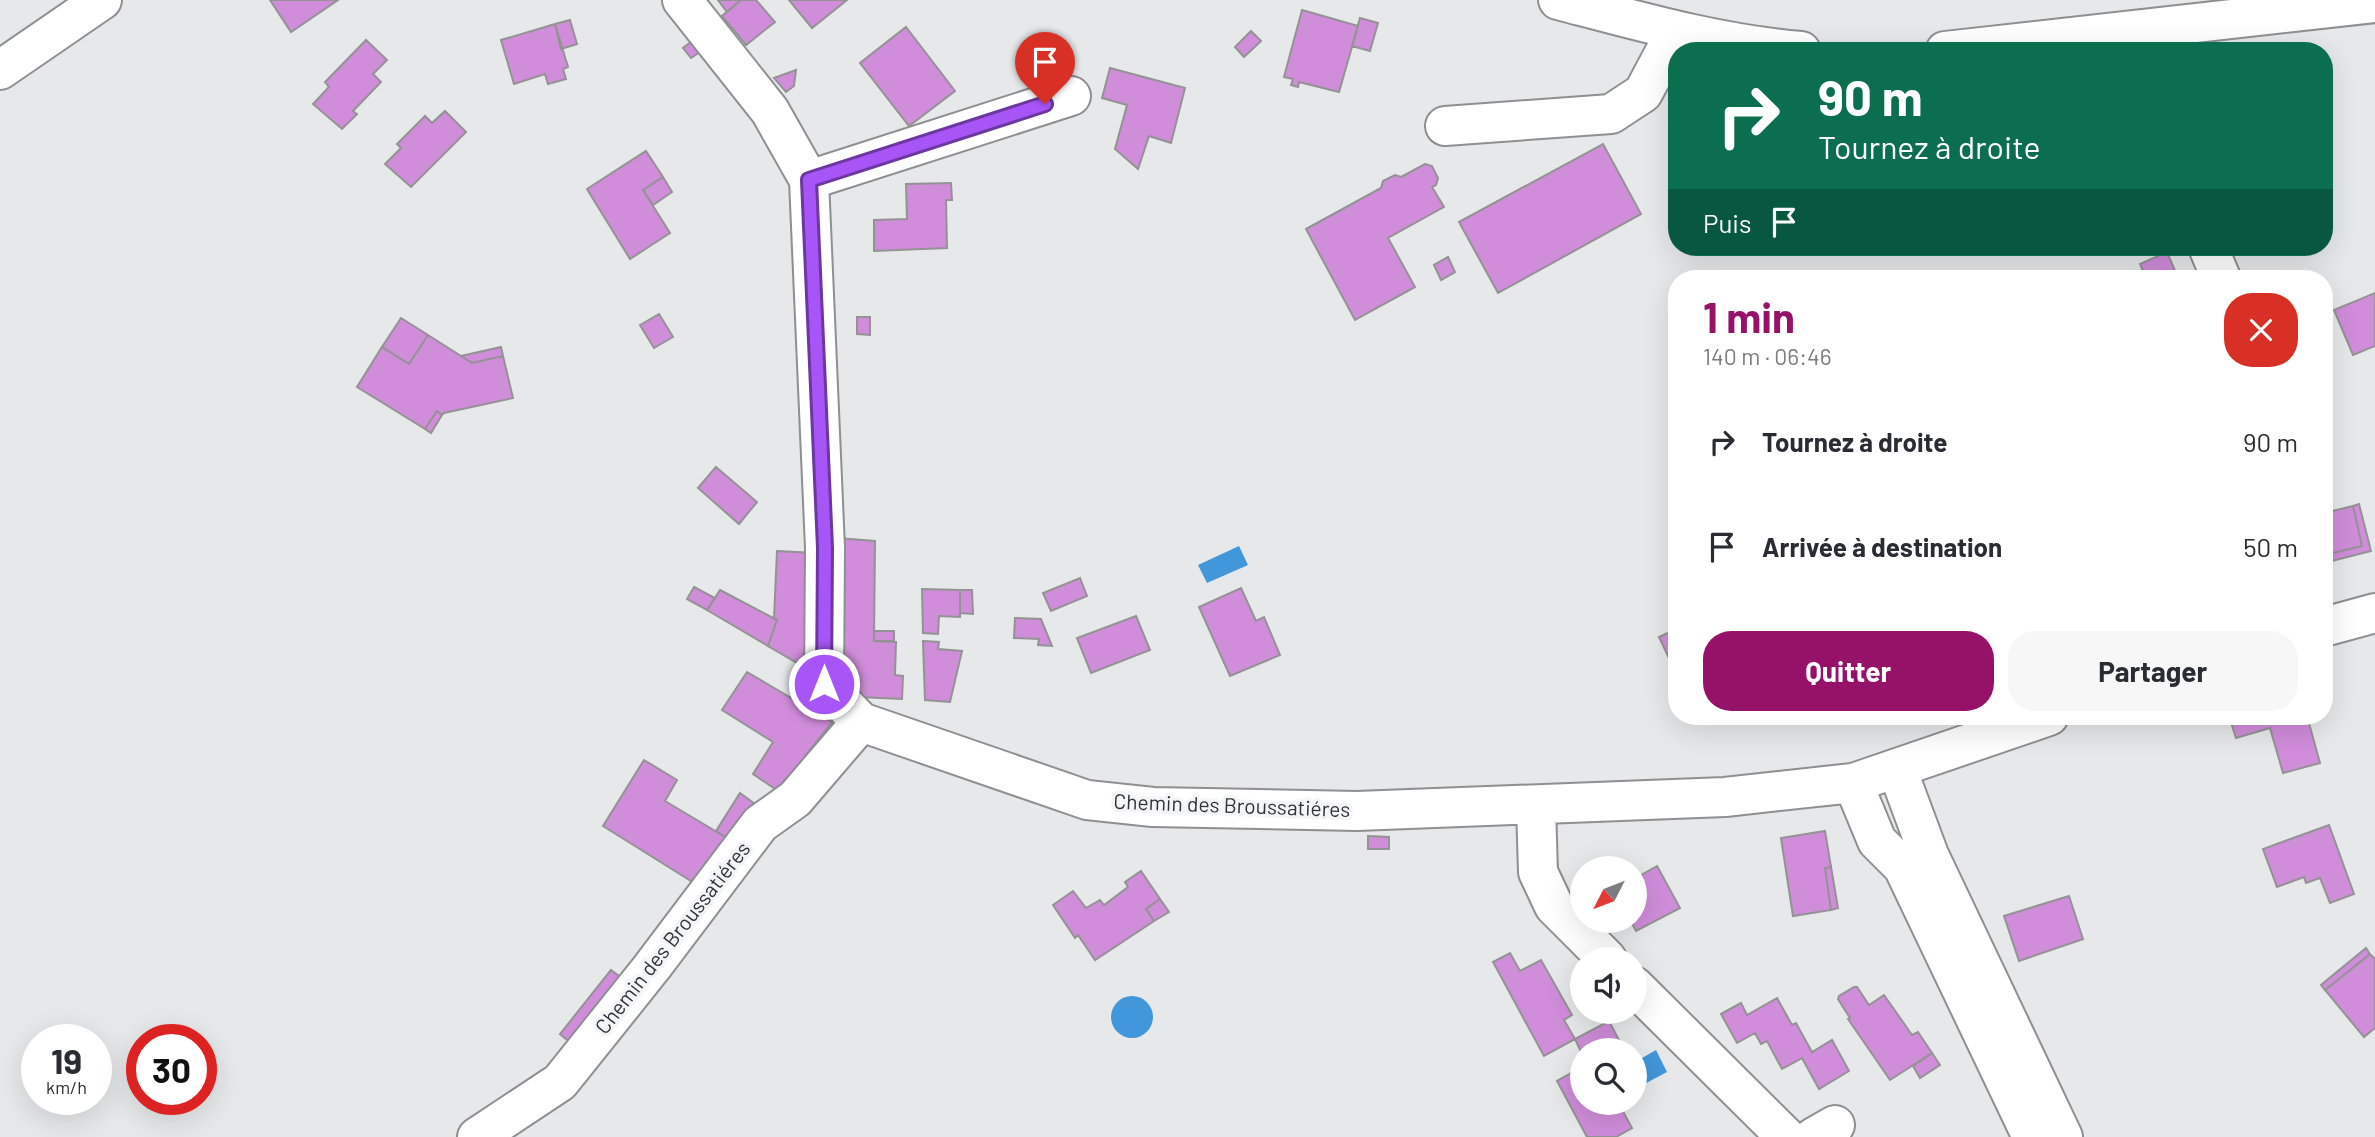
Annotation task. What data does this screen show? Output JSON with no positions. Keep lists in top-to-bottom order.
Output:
{
  "streets": {
    "street": ["Chemin des Broussatiéres"]
  },
  "north": "bottom left",
  "page": {
    "turn": ["90 m", "Tournez à droite"],
    "then": "Puis",
    "heading": ["1 min", "140 m · 06:46"],
    "list": [
      {
        "name": "Tournez à droite",
        "value": "90 m"
      },
      {
        "name": "Arrivée à destination",
        "value": "50 m"
      }
    ],
    "buttons": ["Quitter", "Partager"],
    "speed": "19 km/h",
    "limit": "30"
  }
}
